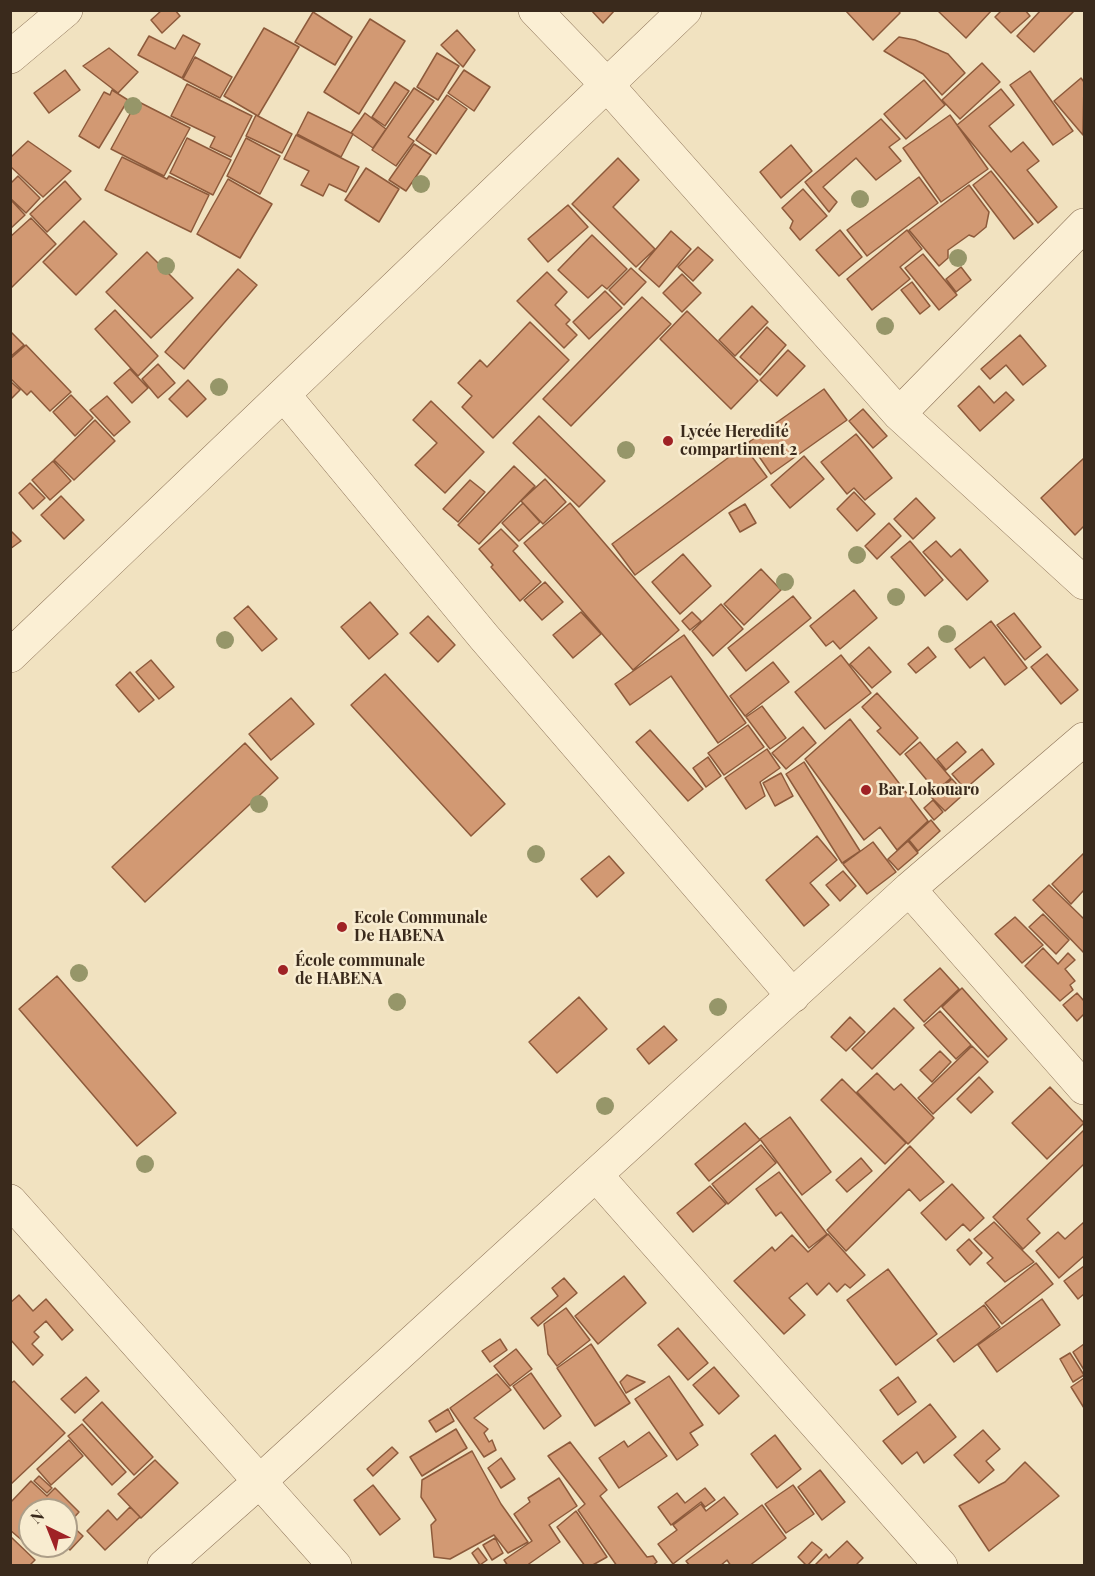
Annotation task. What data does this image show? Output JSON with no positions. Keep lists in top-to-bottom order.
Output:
{
  "places": [
    "Lycée Heredité compartiment 2",
    "Bar Lokouaro",
    "Ecole Communale De HABENA",
    "École communale de HABENA"
  ],
  "north": "top left"
}
